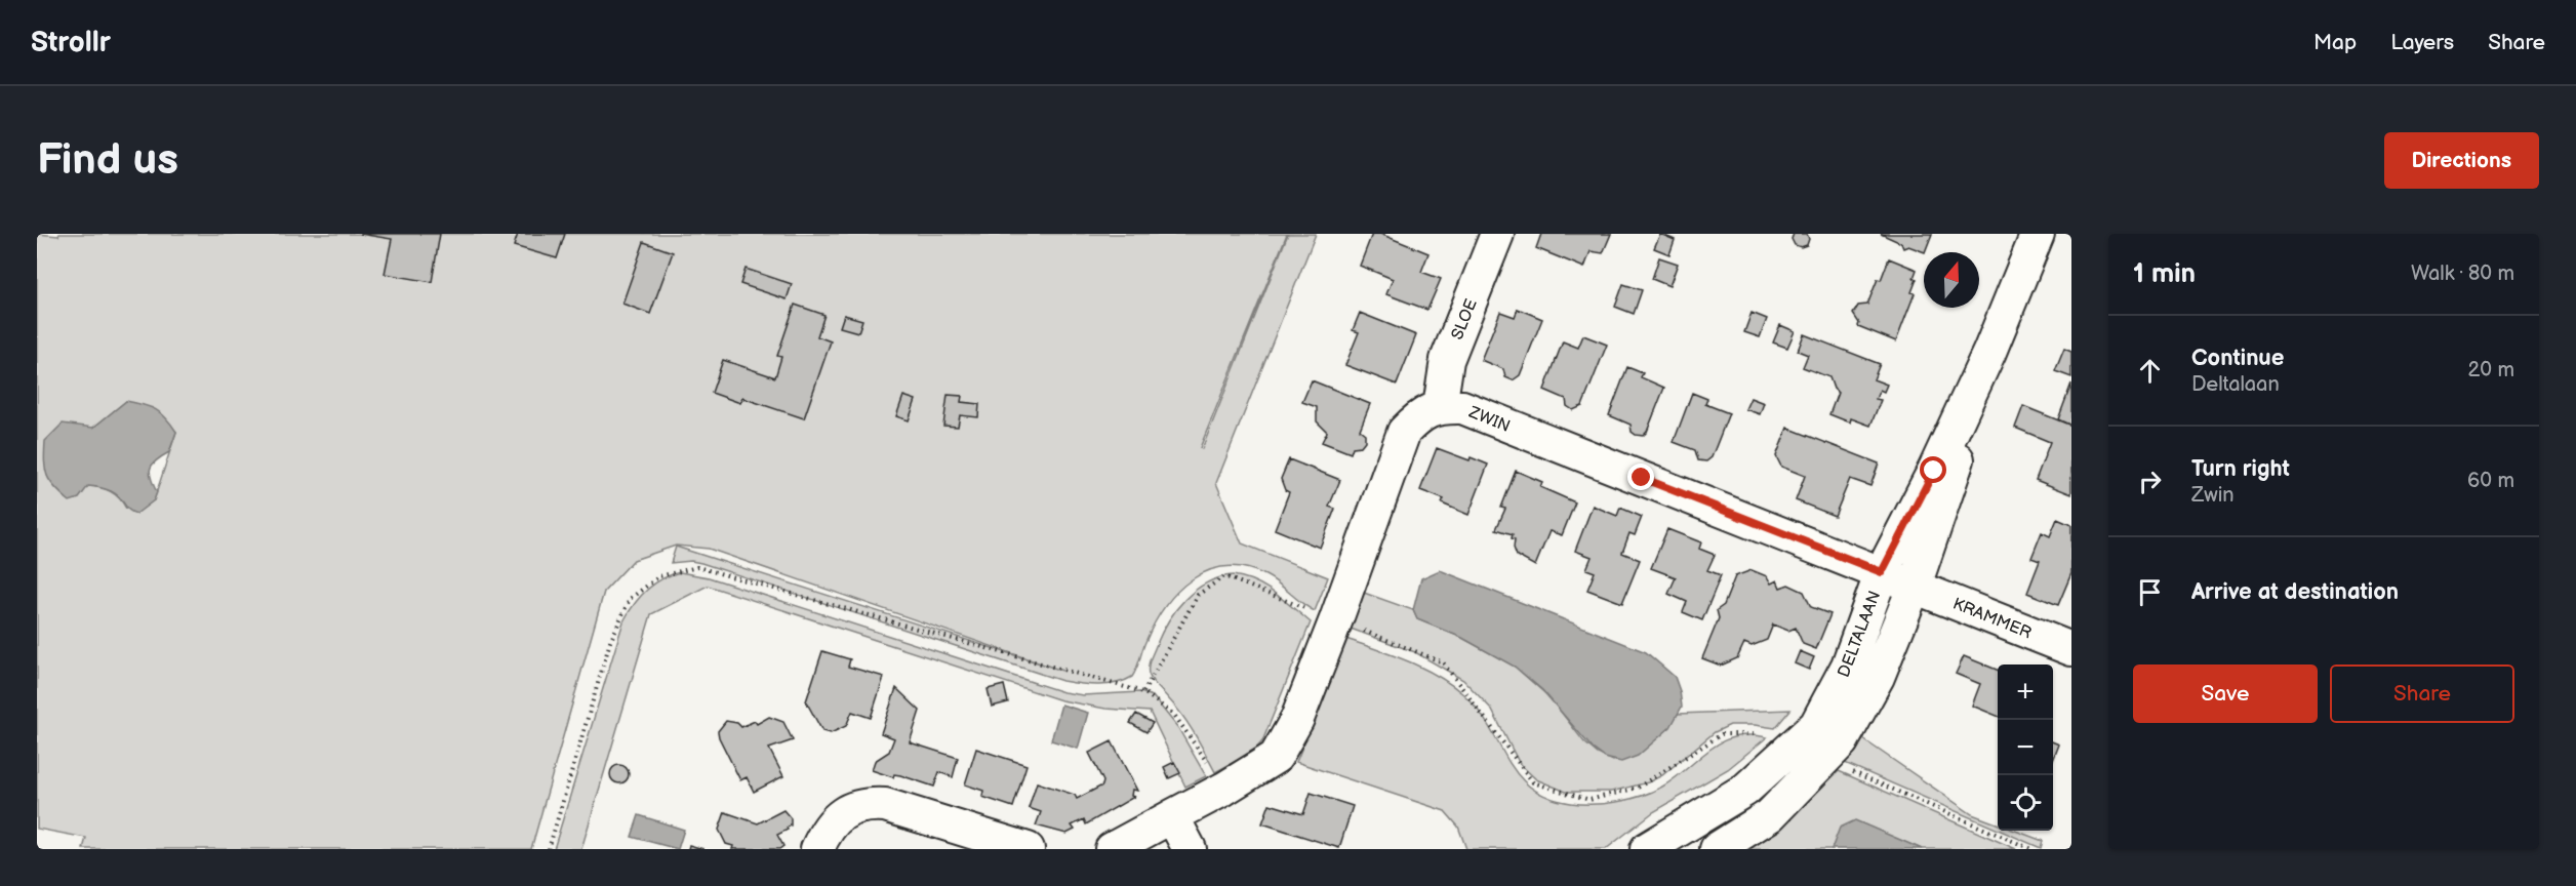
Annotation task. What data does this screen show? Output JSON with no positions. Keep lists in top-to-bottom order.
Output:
{
  "streets": {
    "street": [
      "SLOE",
      "ZWIN",
      "KRAMMER",
      "DELTALAAN"
    ]
  },
  "crossings": [
    ["SLOE", "ZWIN"],
    ["ZWIN", "KRAMMER"],
    ["ZWIN", "DELTALAAN"],
    ["KRAMMER", "DELTALAAN"]
  ],
  "north": "top",
  "page": {
    "header": "Strollr",
    "nav": ["Map", "Layers", "Share"],
    "buttons": [
      "Directions",
      ["Save", "Share"]
    ],
    "title": "Find us",
    "heading": ["1 min", "Walk · 80 m"],
    "list": [
      ["Continue", "Deltalaan", "20 m"],
      ["Turn right", "Zwin", "60 m"],
      "Arrive at destination"
    ],
    "map_buttons": ["+", "−"]
  }
}
